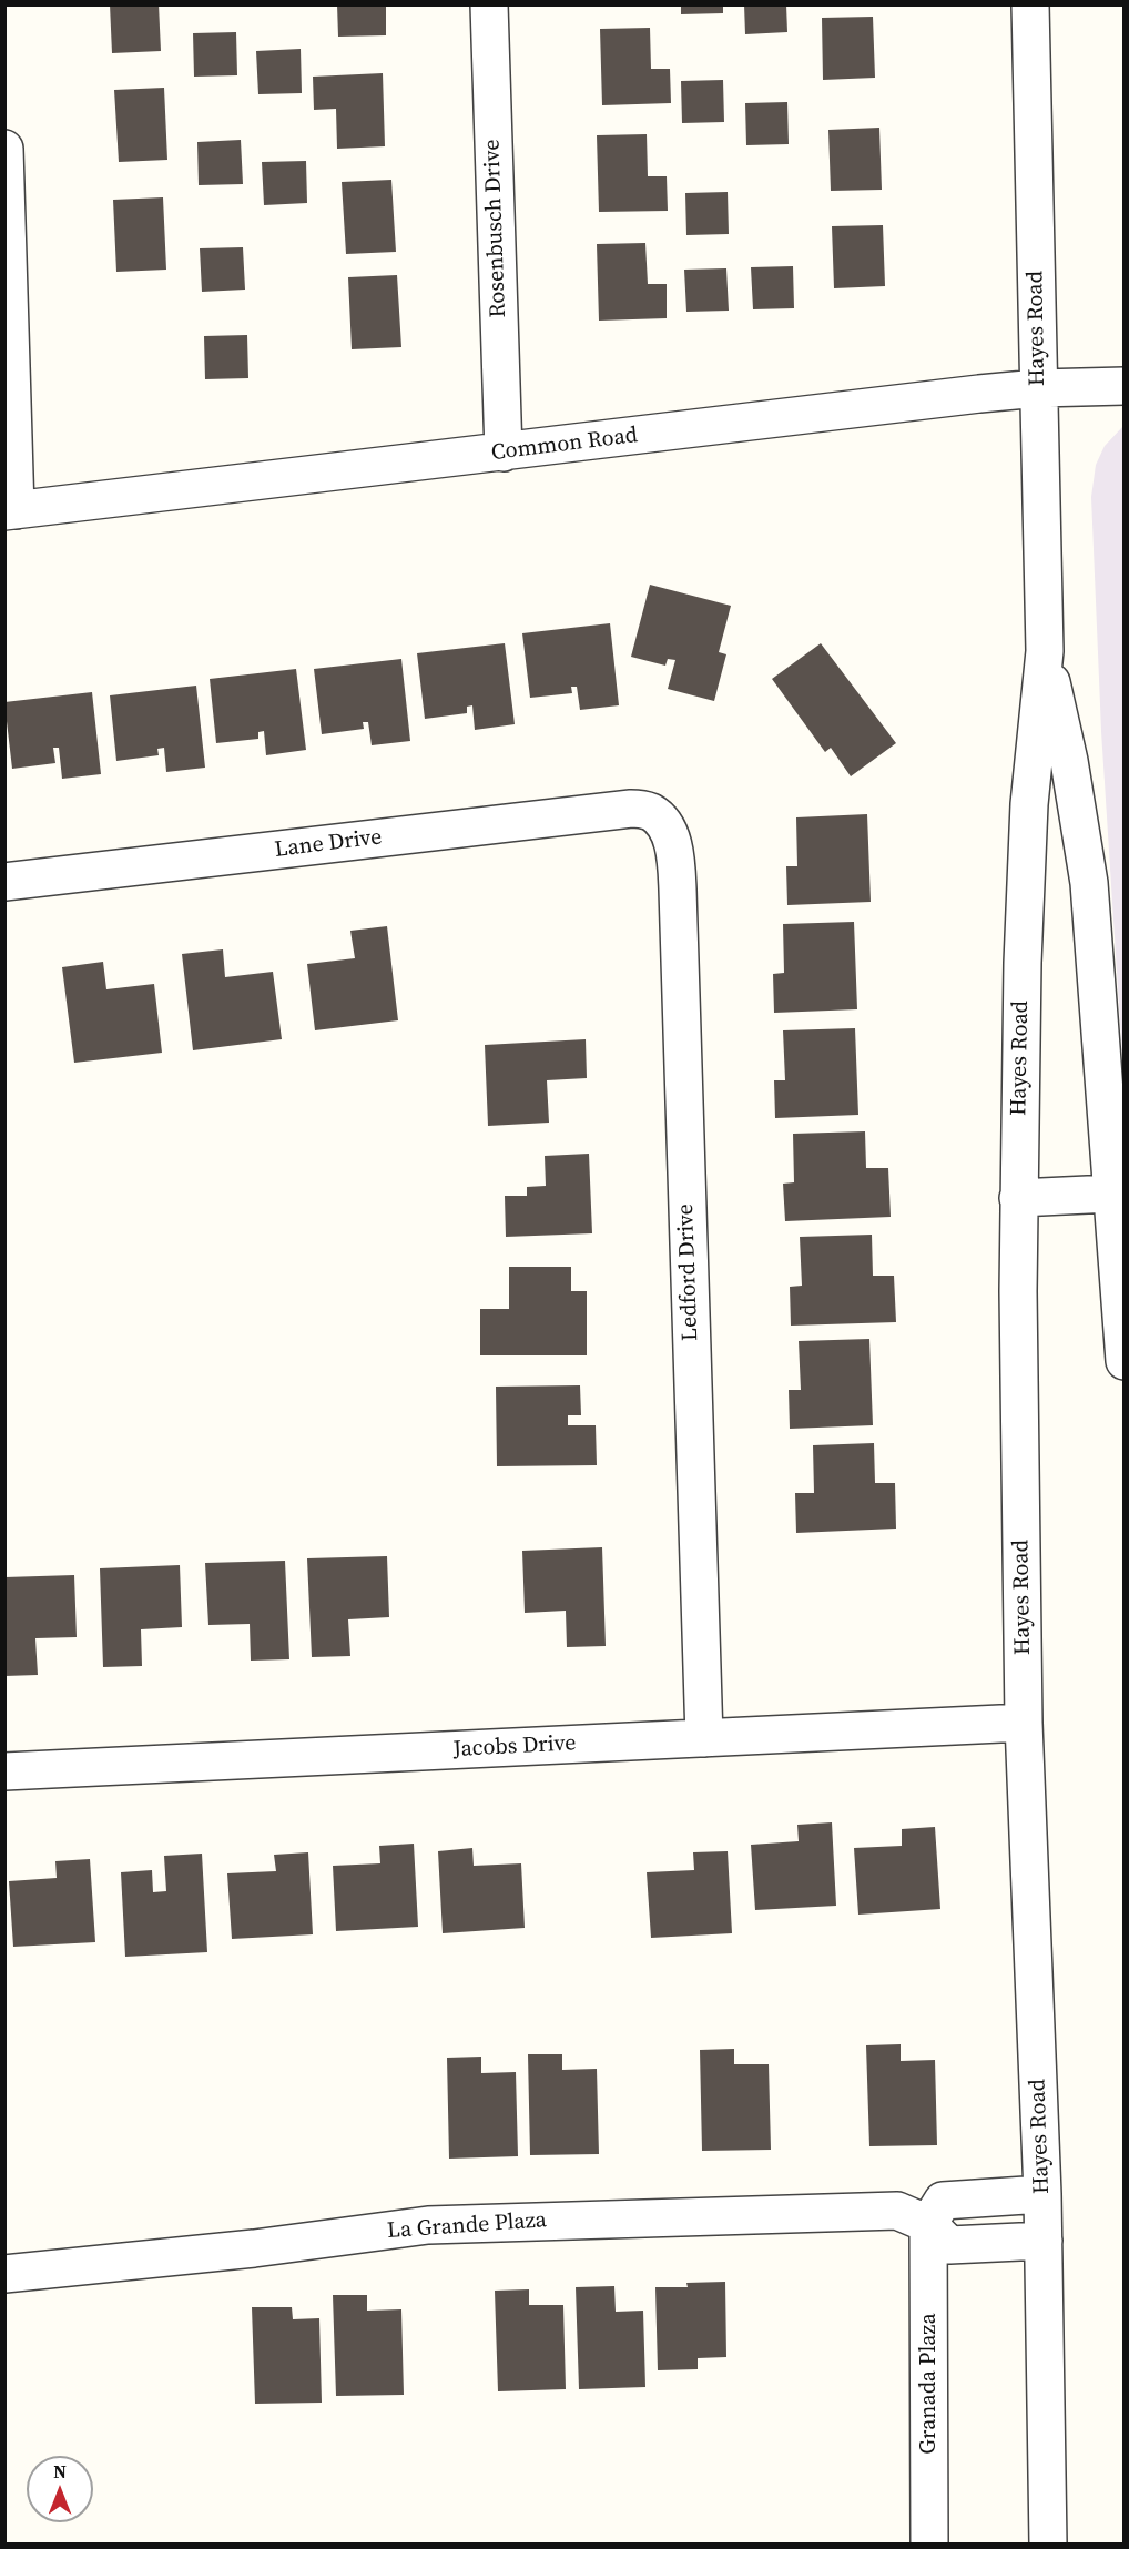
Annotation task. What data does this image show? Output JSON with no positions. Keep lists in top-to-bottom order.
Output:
{
  "streets": {
    "street": [
      "Rosenbusch Drive",
      "Hayes Road",
      "Common Road",
      "Lane Drive",
      "Ledford Drive",
      "Jacobs Drive",
      "La Grande Plaza",
      "Granada Plaza"
    ]
  },
  "crossings": [
    ["Rosenbusch Drive", "Common Road"],
    ["Hayes Road", "Common Road"],
    ["Hayes Road", "Jacobs Drive"],
    ["Hayes Road", "La Grande Plaza"],
    ["Lane Drive", "Ledford Drive"],
    ["Ledford Drive", "Jacobs Drive"],
    ["La Grande Plaza", "Granada Plaza"]
  ],
  "north": "top"
}
